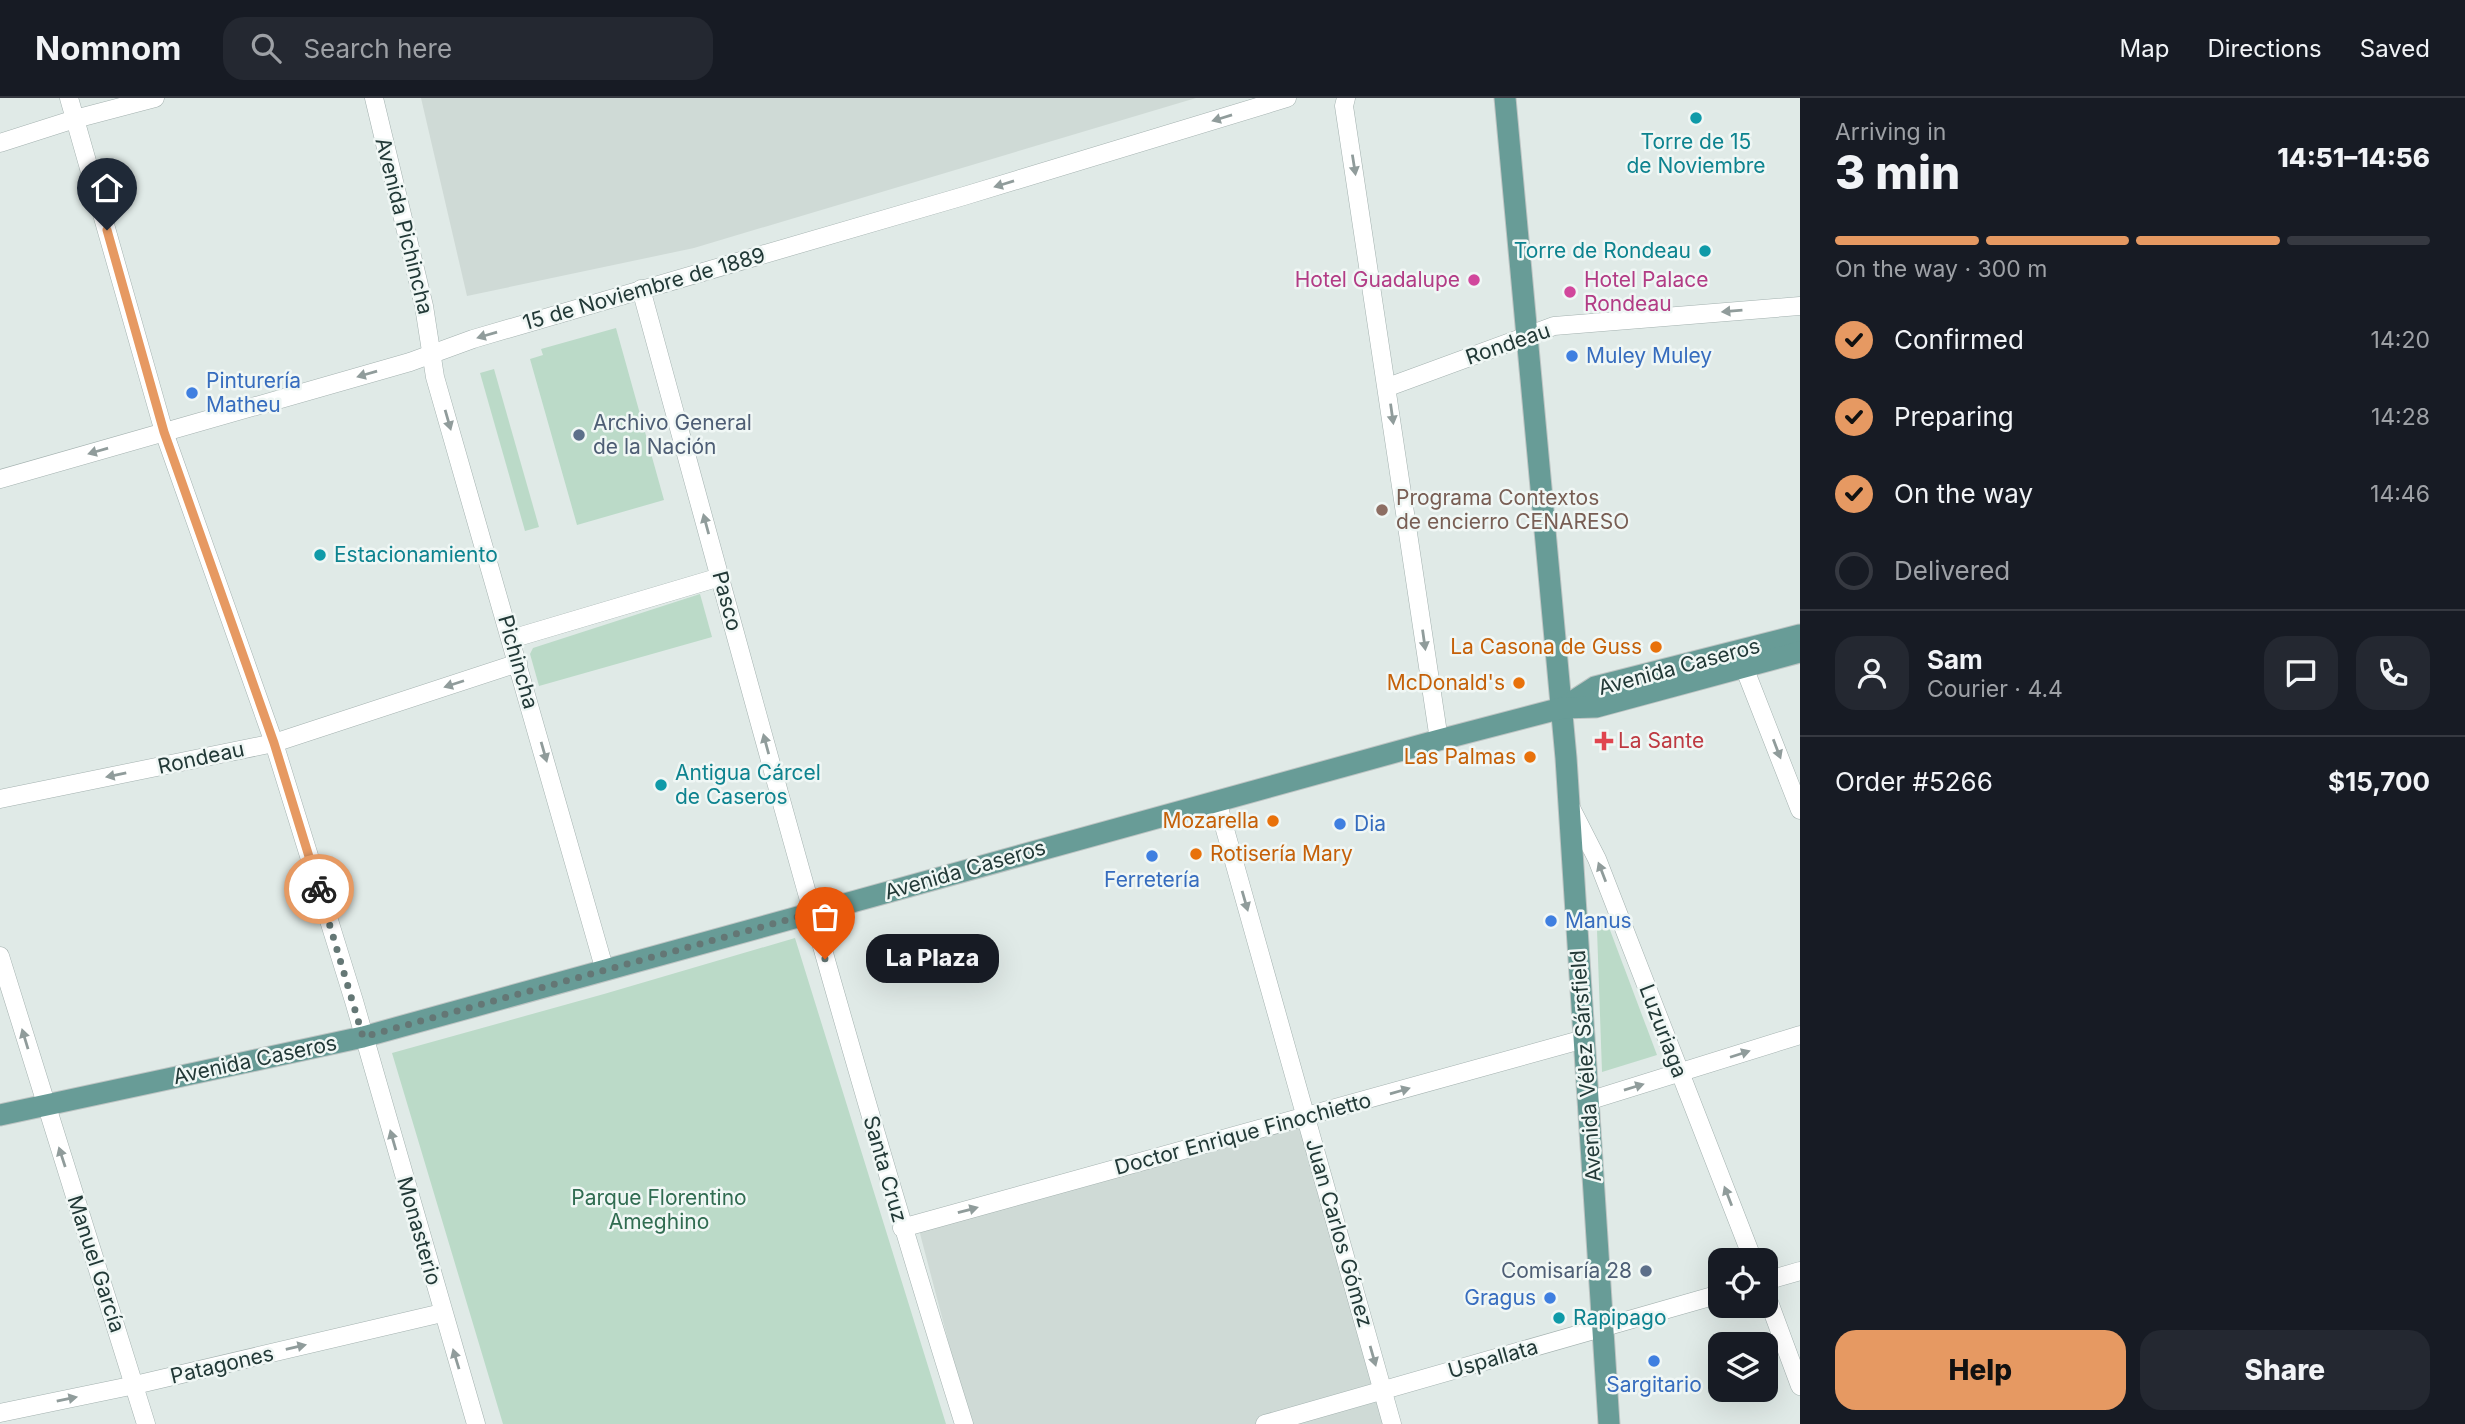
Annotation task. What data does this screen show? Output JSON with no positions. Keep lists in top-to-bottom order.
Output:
{
  "streets": {
    "main road": ["Avenida Caseros", "Avenida Vélez Sársfield"],
    "street": [
      "Avenida Pichincha",
      "15 de Noviembre de 1889",
      "Rondeau",
      "Pasco",
      "Pichincha",
      "Luzuriaga",
      "Doctor Enrique Finochietto",
      "Santa Cruz",
      "Monasterio",
      "Juan Carlos Gómez",
      "Manuel García",
      "Uspallata",
      "Patagones"
    ]
  },
  "crossings": [
    ["Avenida Pichincha", "15 de Noviembre de 1889"],
    ["Avenida Pichincha", "Pichincha"],
    ["15 de Noviembre de 1889", "Pasco"],
    ["15 de Noviembre de 1889", "Pichincha"],
    ["15 de Noviembre de 1889", "Monasterio"],
    ["Rondeau", "Pichincha"],
    ["Rondeau", "Avenida Vélez Sársfield"],
    ["Rondeau", "Monasterio"],
    ["Pasco", "Avenida Caseros"],
    ["Pasco", "Santa Cruz"],
    ["Pichincha", "Avenida Caseros"],
    ["Avenida Caseros", "Avenida Vélez Sársfield"],
    ["Avenida Caseros", "Santa Cruz"],
    ["Avenida Caseros", "Monasterio"],
    ["Avenida Caseros", "Juan Carlos Gómez"],
    ["Avenida Caseros", "Manuel García"],
    ["Luzuriaga", "Avenida Vélez Sársfield"],
    ["Avenida Vélez Sársfield", "Doctor Enrique Finochietto"],
    ["Avenida Vélez Sársfield", "Uspallata"],
    ["Doctor Enrique Finochietto", "Santa Cruz"],
    ["Doctor Enrique Finochietto", "Juan Carlos Gómez"],
    ["Monasterio", "Patagones"],
    ["Juan Carlos Gómez", "Uspallata"],
    ["Manuel García", "Patagones"]
  ],
  "one_way": [
    "15 de Noviembre de 1889",
    "Rondeau",
    "Pasco",
    "Pichincha",
    "Luzuriaga",
    "Doctor Enrique Finochietto",
    "Juan Carlos Gómez",
    "Manuel García",
    "Patagones"
  ],
  "parks": ["Parque Florentino Ameghino"],
  "places": {
    "other": [
      "Torre de 15 de Noviembre",
      "Torre de Rondeau",
      "Hotel Guadalupe",
      "Hotel Palace Rondeau",
      "Muley Muley",
      "Pinturería Matheu",
      "Archivo General de la Nación",
      "Programa Contextos de encierro CENARESO",
      "Estacionamiento",
      "La Casona de Guss",
      "McDonald's",
      "Las Palmas",
      "Antigua Cárcel de Caseros",
      "Mozarella",
      "Dia",
      "Rotisería Mary",
      "Ferretería",
      "Manus",
      "La Plaza",
      "Comisaría 28",
      "Gragus",
      "Rapipago",
      "Sargitario"
    ],
    "health": ["La Sante"]
  },
  "page": {
    "header": "Nomnom",
    "search": "Search here",
    "nav": ["Map", "Directions", "Saved"],
    "heading": ["3 min", "Arriving in", "14:51–14:56"],
    "panel": [
      "Sam",
      "Courier · 4.4",
      "Order #5266",
      "$15,700"
    ],
    "bar": "On the way · 300 m",
    "list": [
      ["Confirmed", "14:20"],
      ["Preparing", "14:28"],
      ["On the way", "14:46"],
      "Delivered"
    ],
    "bubble": "La Plaza",
    "buttons": ["Help", "Share"]
  }
}
